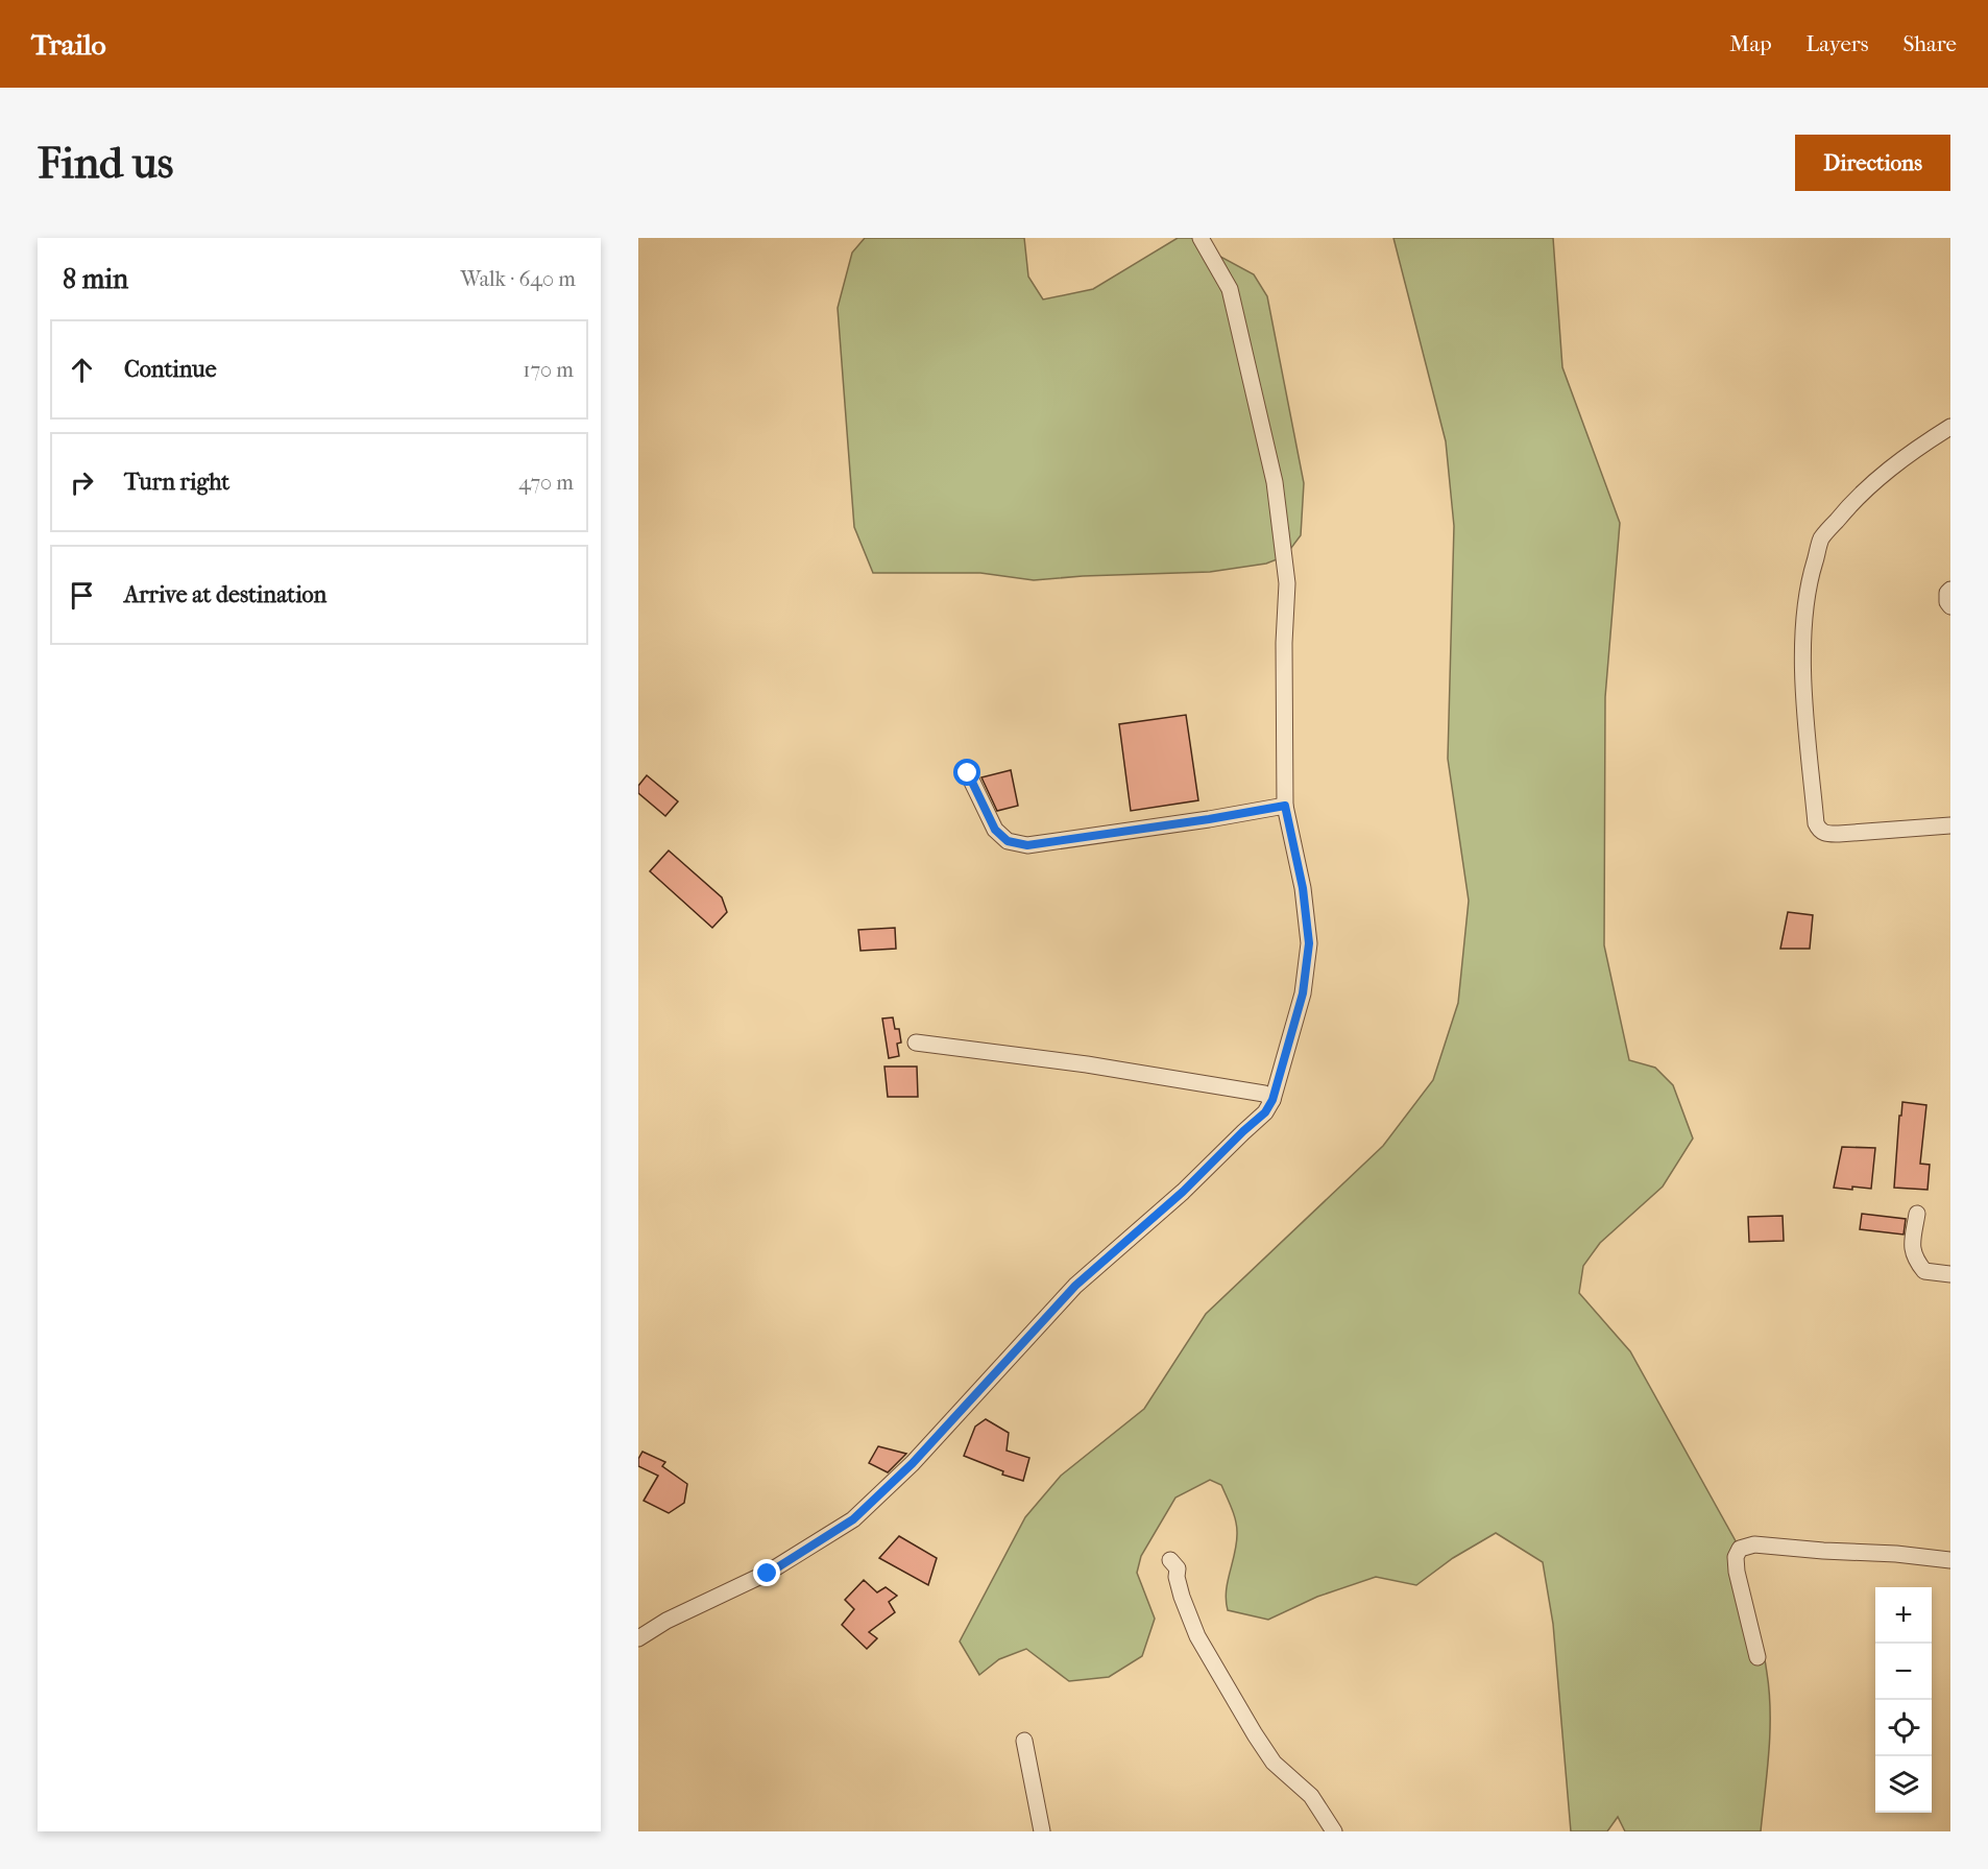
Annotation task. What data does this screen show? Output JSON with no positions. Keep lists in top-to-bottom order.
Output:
{
  "page": {
    "header": "Trailo",
    "nav": ["Map", "Layers", "Share"],
    "buttons": "Directions",
    "title": "Find us",
    "heading": ["8 min", "Walk · 640 m"],
    "list": [
      ["Continue", "170 m"],
      ["Turn right", "470 m"],
      "Arrive at destination"
    ],
    "map_buttons": ["+", "−"]
  }
}
